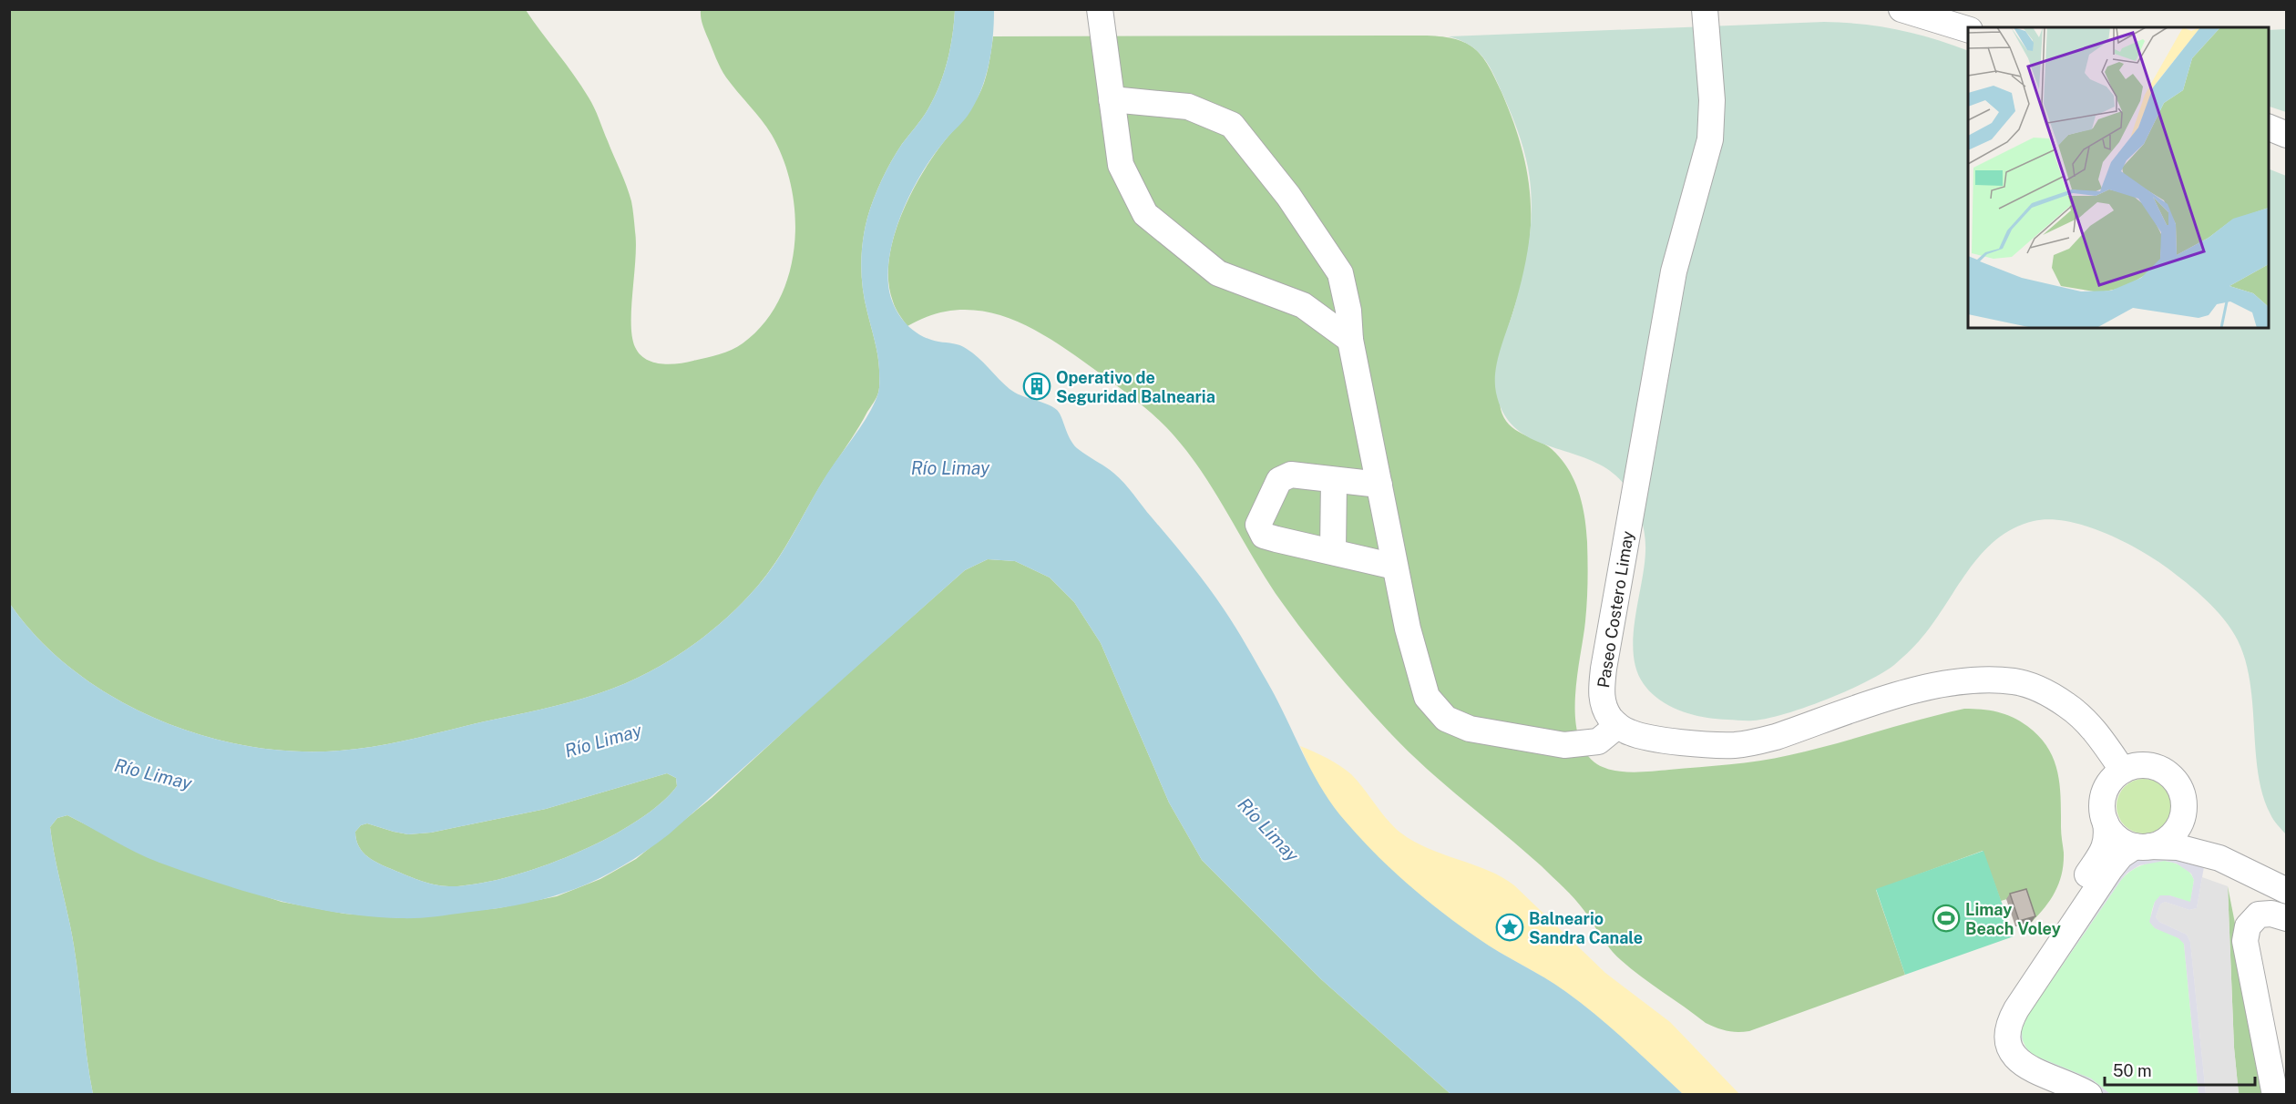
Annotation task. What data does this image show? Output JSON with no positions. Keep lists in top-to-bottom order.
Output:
{
  "streets": {
    "street": ["Paseo Costero Limay"]
  },
  "water": ["Río Limay"],
  "places": {
    "building": ["Operativo de Seguridad Balnearia"],
    "sports": ["Limay Beach Voley"],
    "place": ["Balneario Sandra Canale"]
  },
  "scale_bar": "50 m"
}
